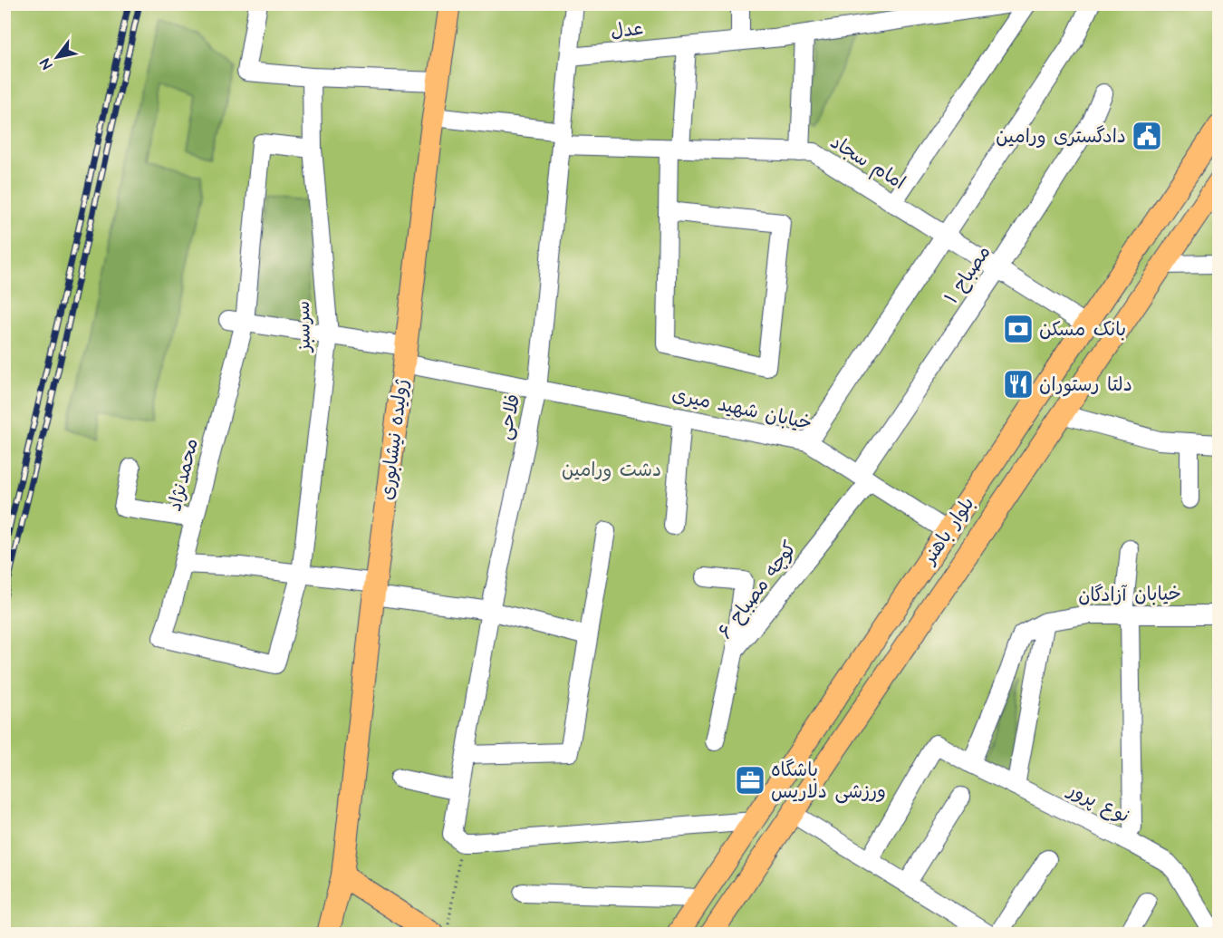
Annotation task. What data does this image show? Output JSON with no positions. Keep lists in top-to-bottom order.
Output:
{
  "streets": {
    "main road": ["ژولیده نیشابوری", "بلوار باهنر"],
    "street": [
      "عدل",
      "امام سجاد",
      "مصباح ۱",
      "سرسبز",
      "خیابان شهید میری",
      "فلاحی",
      "محمدنژاد",
      "کوچه مصباح ۶",
      "خیابان آزادگان",
      "نوع پرور"
    ]
  },
  "crossings": [
    ["عدل", "فلاحی"],
    ["امام سجاد", "مصباح ۱"],
    ["امام سجاد", "فلاحی"],
    ["امام سجاد", "ژولیده نیشابوری"],
    ["امام سجاد", "بلوار باهنر"],
    ["مصباح ۱", "خیابان شهید میری"],
    ["مصباح ۱", "کوچه مصباح ۶"],
    ["سرسبز", "خیابان شهید میری"],
    ["سرسبز", "محمدنژاد"],
    ["خیابان شهید میری", "فلاحی"],
    ["خیابان شهید میری", "ژولیده نیشابوری"],
    ["خیابان شهید میری", "محمدنژاد"],
    ["خیابان شهید میری", "بلوار باهنر"],
    ["خیابان شهید میری", "کوچه مصباح ۶"],
    ["خیابان آزادگان", "نوع پرور"]
  ],
  "parks": ["دشت ورامین"],
  "places": {
    "public building": ["دادگستری ورامین"],
    "bank": ["بانک مسکن"],
    "restaurant": ["دلتا رستوران"],
    "office": ["باشگاه ورزشی دلاریس"]
  },
  "north": "bottom left"
}
